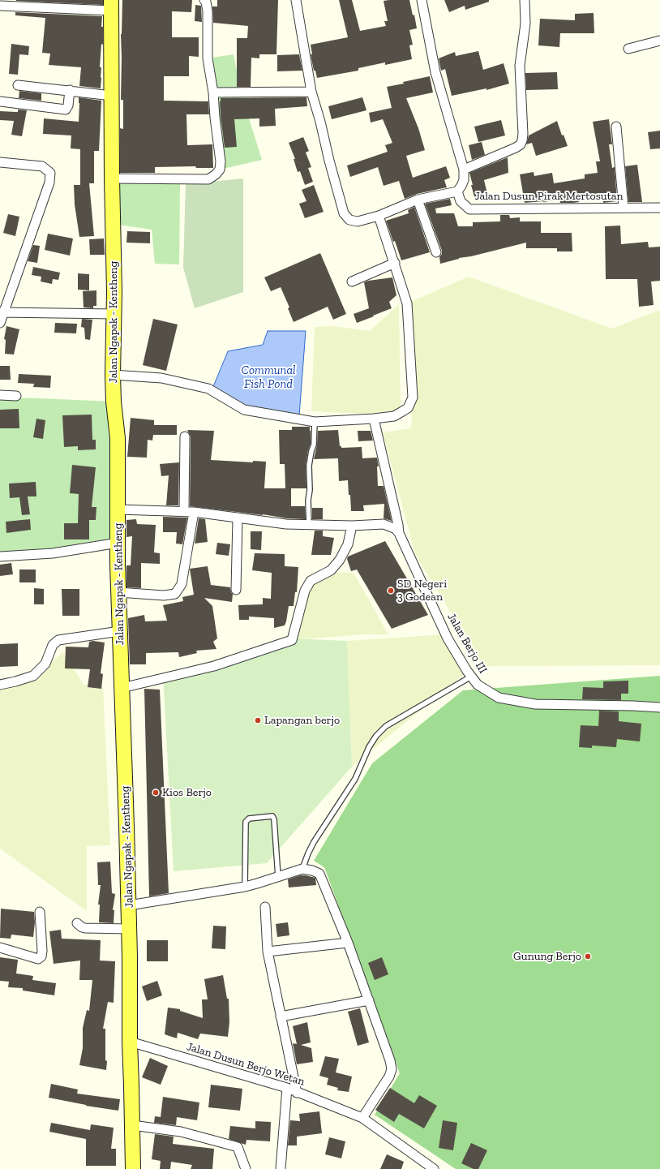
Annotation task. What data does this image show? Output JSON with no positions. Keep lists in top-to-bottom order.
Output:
{
  "streets": {
    "main road": ["Jalan Ngapak - Kentheng"],
    "street": ["Jalan Dusun Pirak Mertosutan", "Jalan Berjo III", "Jalan Dusun Berjo Wetan"]
  },
  "crossings": [
    ["Jalan Ngapak - Kentheng", "Jalan Dusun Berjo Wetan"]
  ],
  "water": ["Communal Fish Pond"],
  "places": [
    "SD Negeri 3 Godean",
    "Lapangan berjo",
    "Kios Berjo",
    "Gunung Berjo"
  ]
}
